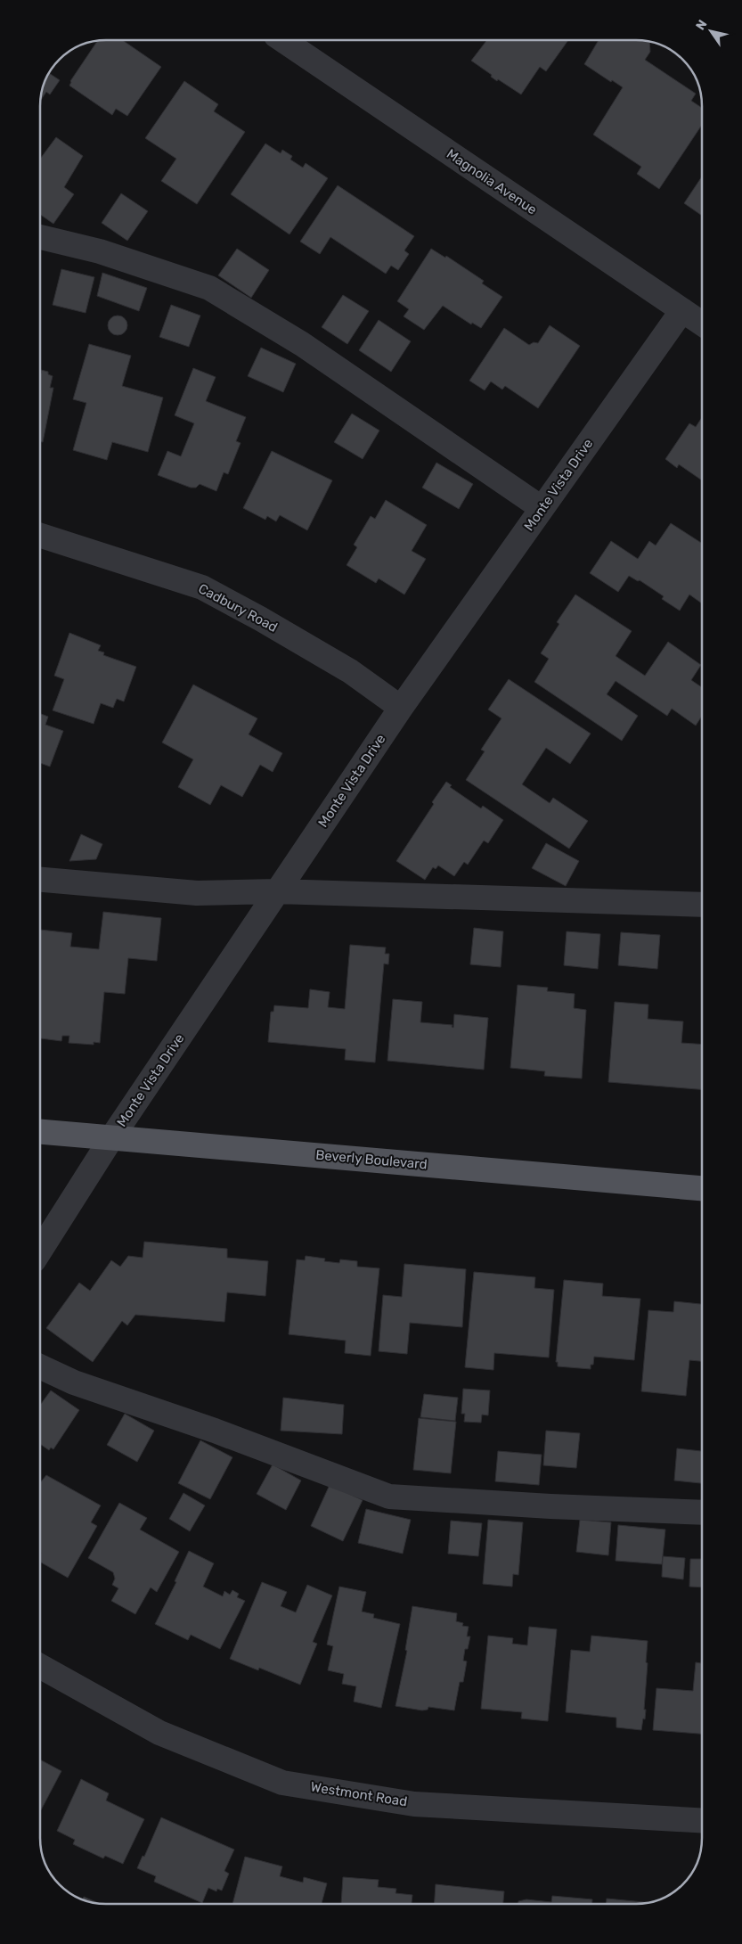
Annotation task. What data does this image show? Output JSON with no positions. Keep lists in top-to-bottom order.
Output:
{
  "streets": {
    "main road": ["Beverly Boulevard"],
    "street": [
      "Magnolia Avenue",
      "Monte Vista Drive",
      "Cadbury Road",
      "Westmont Road"
    ]
  },
  "crossings": [
    ["Magnolia Avenue", "Monte Vista Drive"],
    ["Monte Vista Drive", "Cadbury Road"],
    ["Monte Vista Drive", "Beverly Boulevard"]
  ],
  "north": "top left"
}
